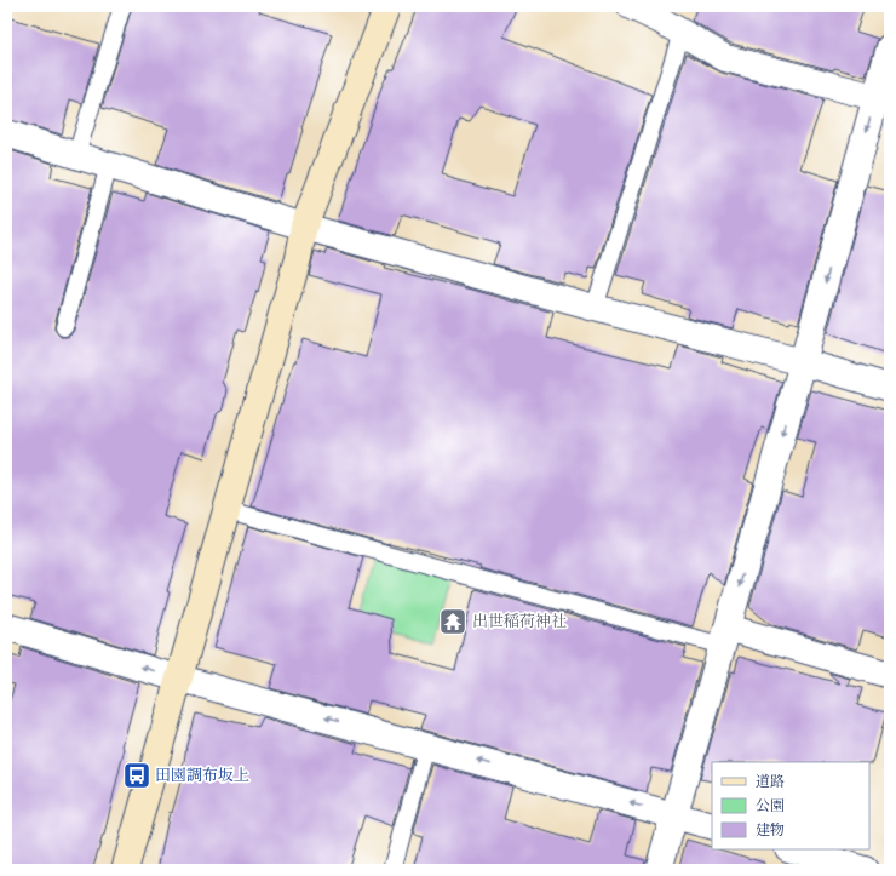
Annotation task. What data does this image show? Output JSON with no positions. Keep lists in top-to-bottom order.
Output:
{
  "places": {
    "temple": ["出世稲荷神社"],
    "bus stop": ["田園調布坂上"]
  },
  "legend": ["道路", "公園", "建物"]
}
